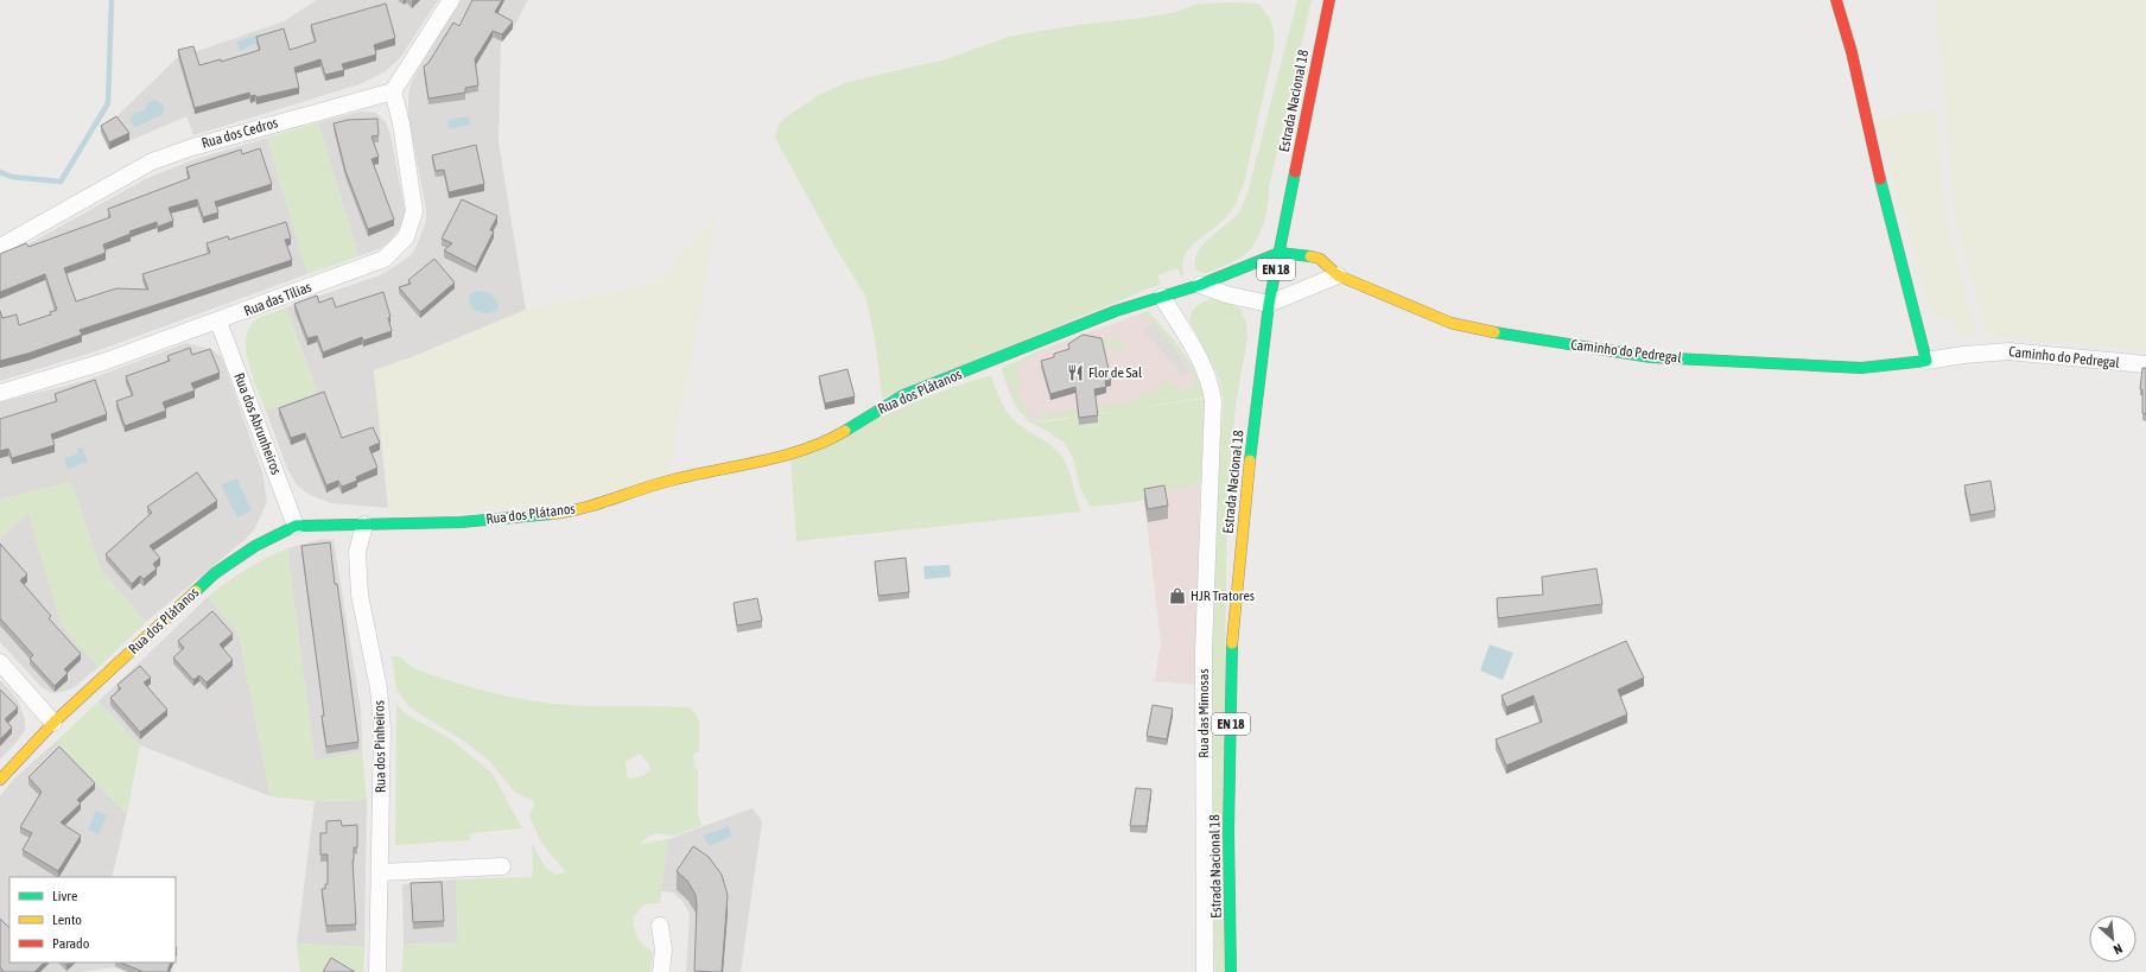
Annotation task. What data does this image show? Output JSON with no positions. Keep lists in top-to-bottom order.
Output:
{
  "streets": {
    "street": [
      "Estrada Nacional 18",
      "Rua dos Cedros",
      "EN 18",
      "Rua das Tílias",
      "Caminho do Pedregal",
      "Rua dos Plátanos",
      "Rua dos Abrunheiros",
      "Rua das Mimosas",
      "Rua dos Pinheiros"
    ]
  },
  "crossings": [
    ["Estrada Nacional 18", "Caminho do Pedregal"],
    ["Estrada Nacional 18", "Rua dos Plátanos"],
    ["Rua dos Cedros", "Rua das Tílias"],
    ["Rua das Tílias", "Rua dos Abrunheiros"],
    ["Caminho do Pedregal", "Rua dos Plátanos"],
    ["Rua dos Plátanos", "Rua dos Abrunheiros"],
    ["Rua dos Plátanos", "Rua das Mimosas"],
    ["Rua dos Plátanos", "Rua dos Pinheiros"]
  ],
  "places": {
    "restaurant": ["Flor de Sal"],
    "shop": ["HJR Tratores"]
  },
  "legend": ["Livre", "Lento", "Parado"],
  "north": "bottom right"
}
